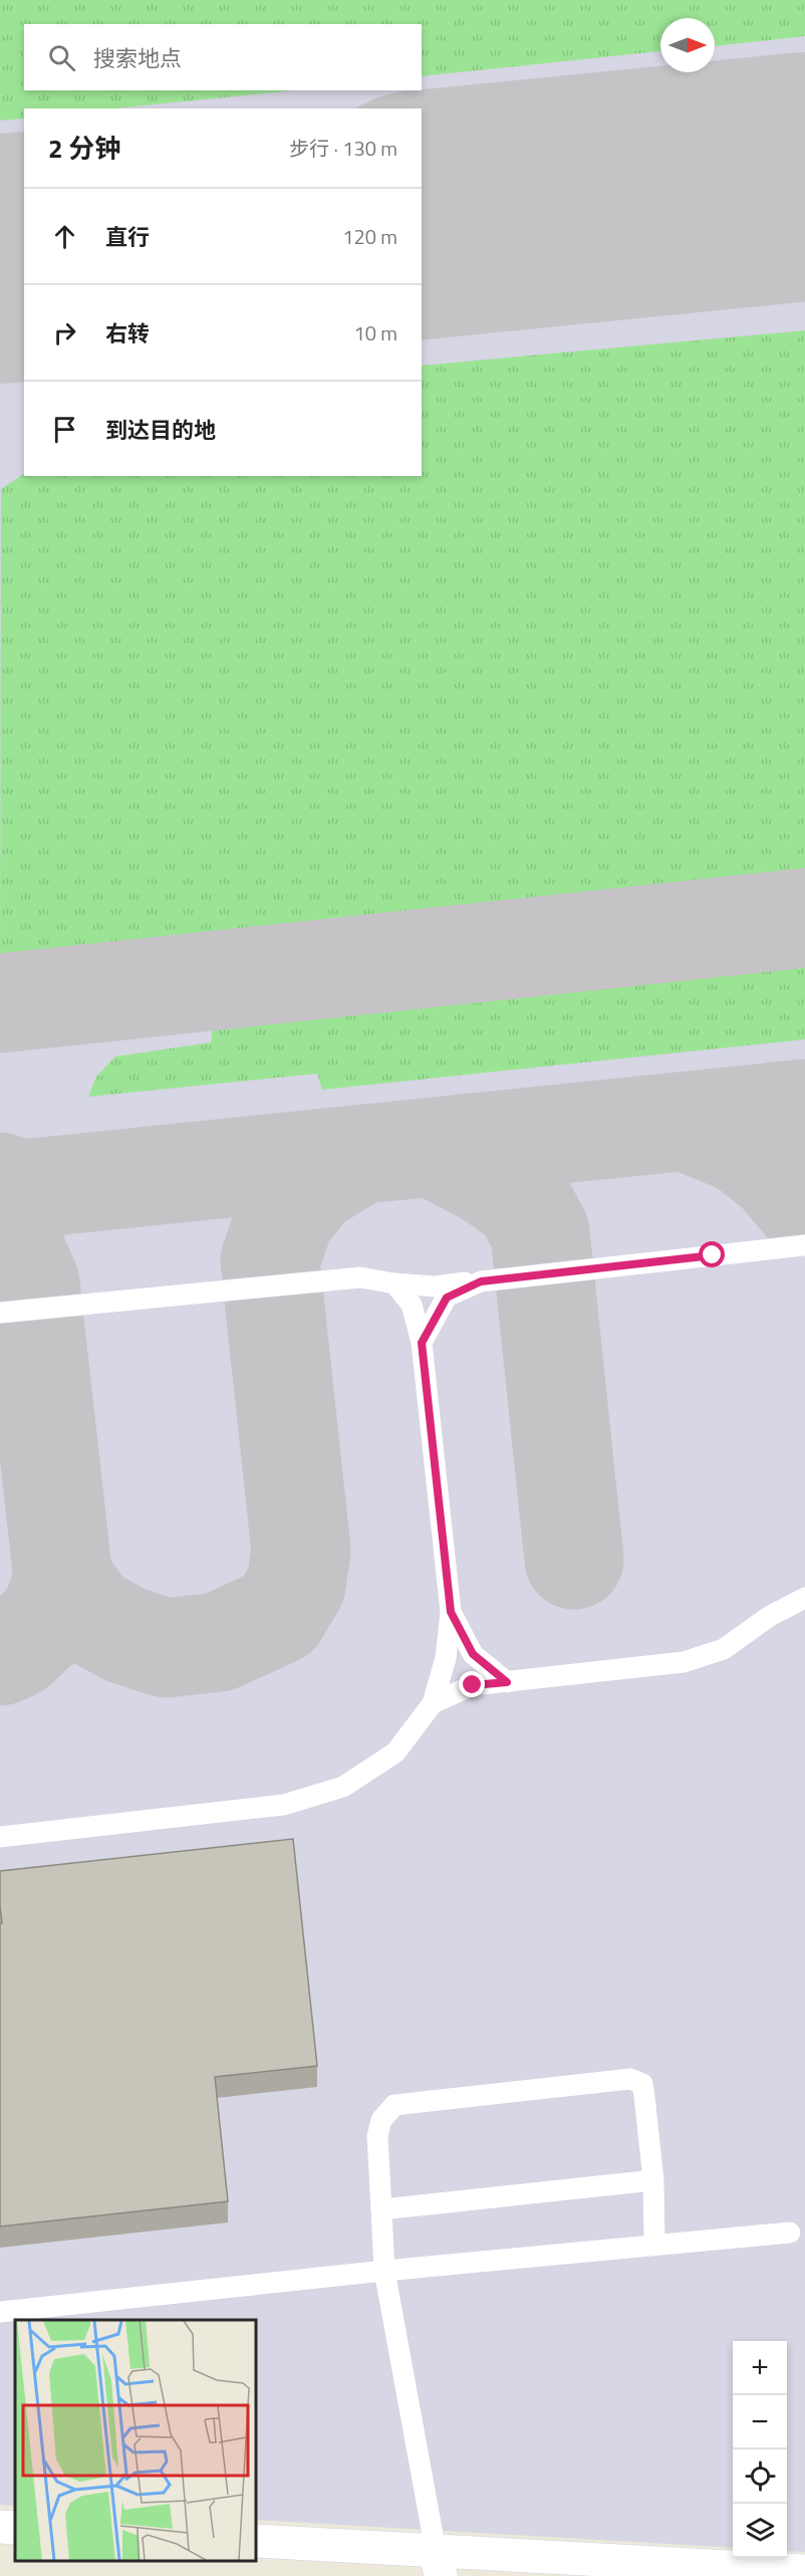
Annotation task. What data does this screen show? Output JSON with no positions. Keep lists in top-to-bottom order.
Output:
{
  "north": "right",
  "page": {
    "search": "搜索地点",
    "heading": ["2 分钟", "步行 · 130 m"],
    "list": [
      ["直行", "120 m"],
      ["右转", "10 m"],
      "到达目的地"
    ],
    "map_buttons": ["+", "−"]
  }
}
